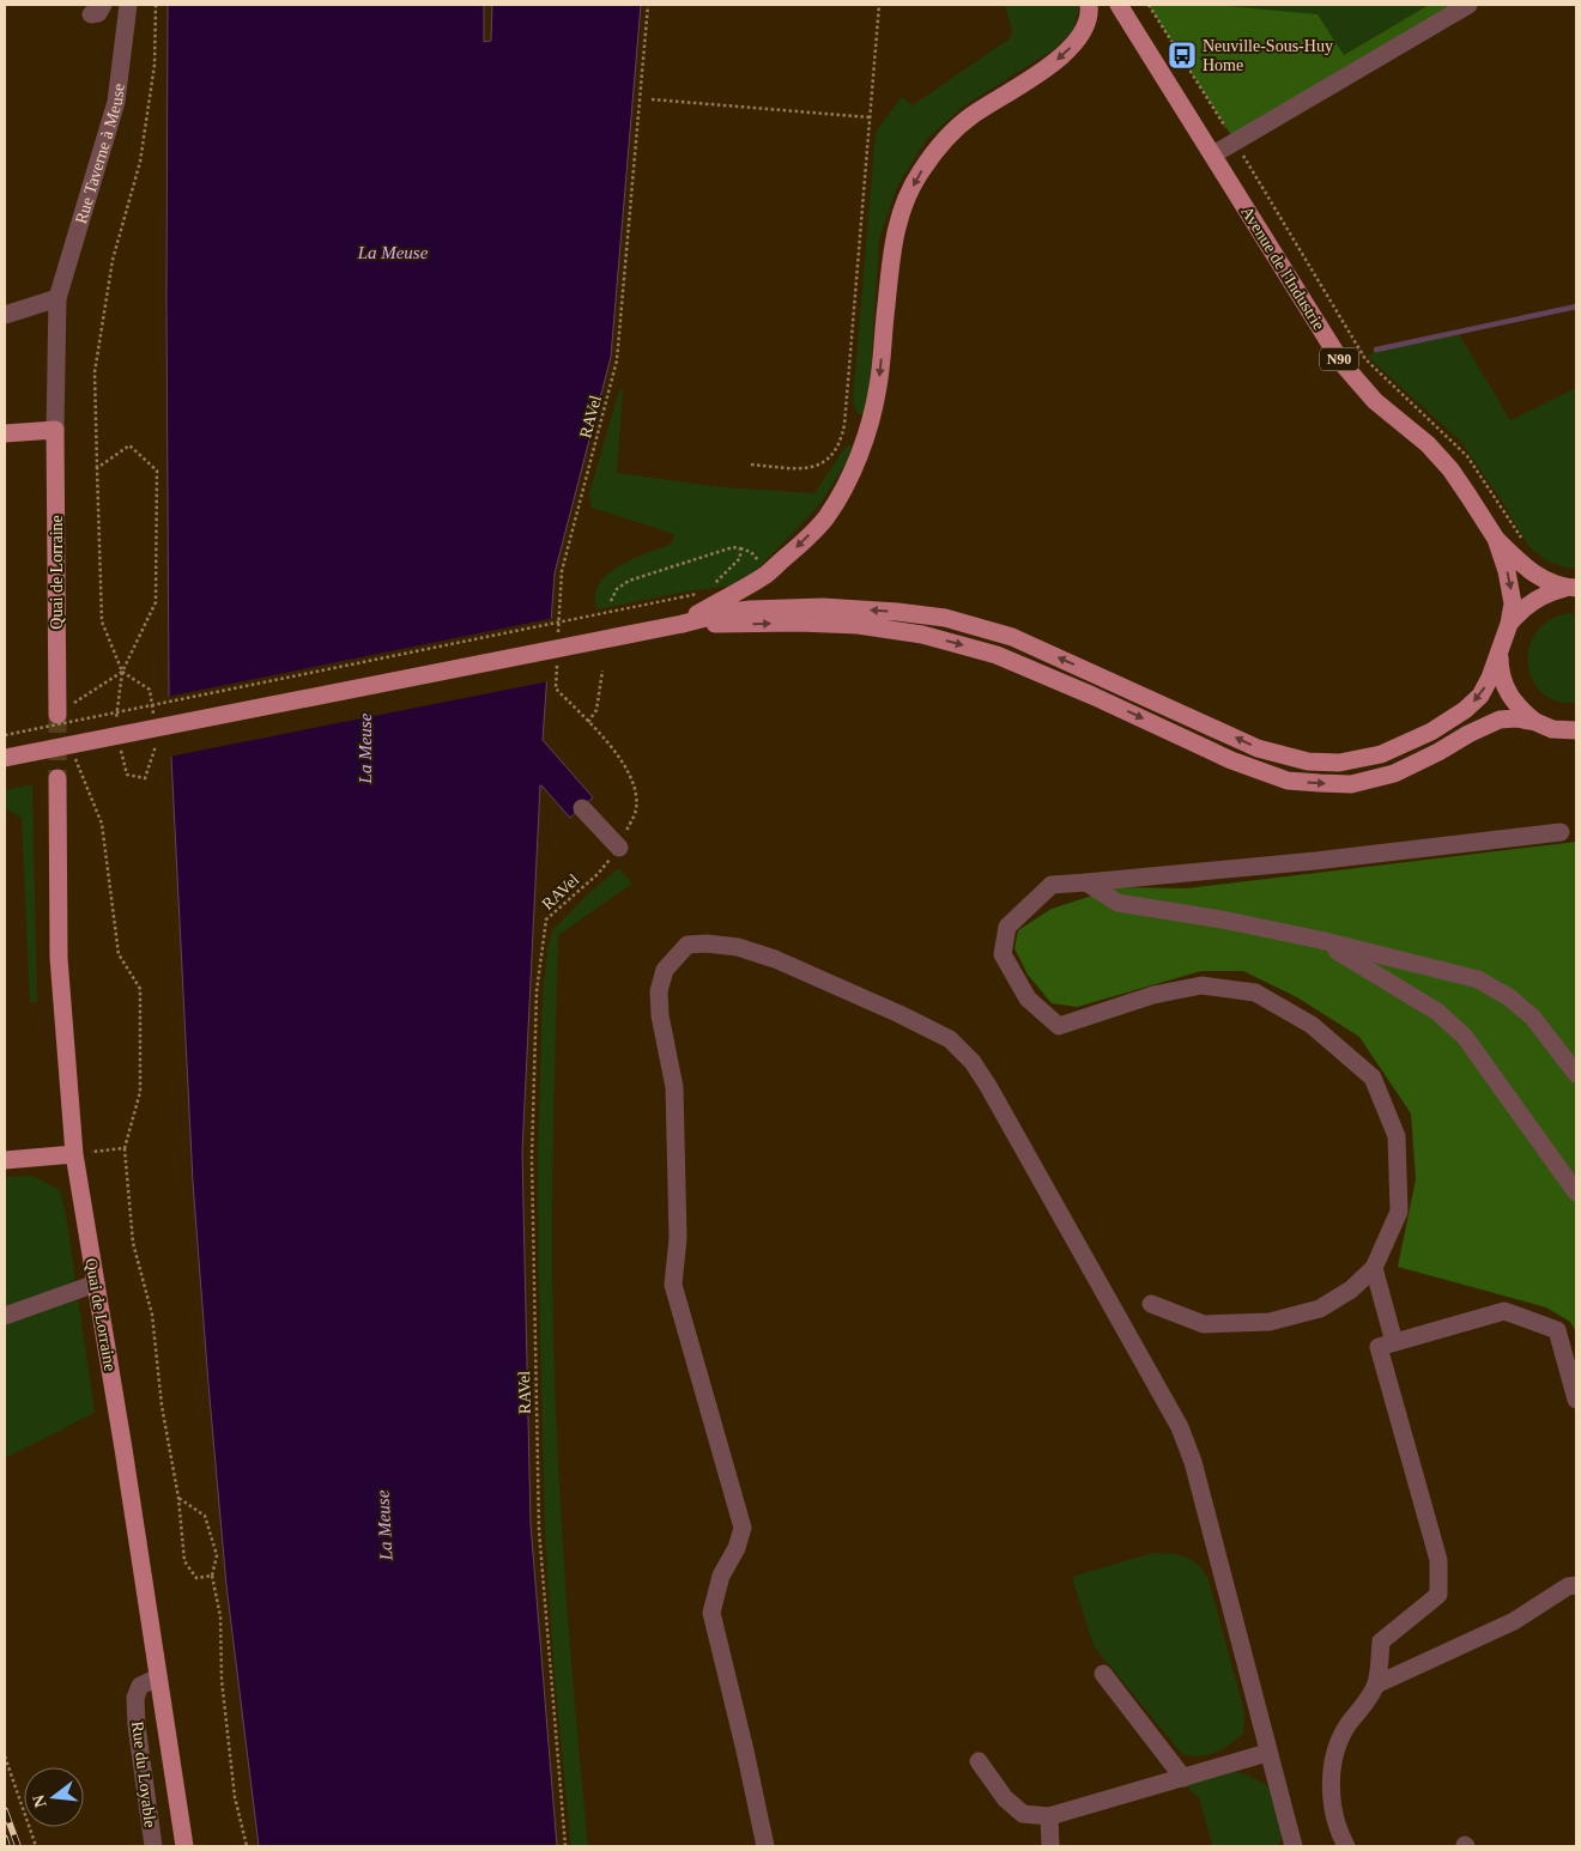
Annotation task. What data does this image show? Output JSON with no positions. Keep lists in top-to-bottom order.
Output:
{
  "streets": {
    "main road": ["Avenue de l'Industrie", "N90", "Quai de Lorraine"],
    "street": ["Rue Taverne à Meuse", "Rue du Loyable"],
    "path": ["RAVel"]
  },
  "crossings": [
    ["Rue Taverne à Meuse", "Quai de Lorraine"],
    ["Avenue de l'Industrie", "N90"],
    ["Quai de Lorraine", "Rue du Loyable"]
  ],
  "water": ["La Meuse"],
  "places": {
    "bus stop": ["Neuville-Sous-Huy Home"]
  },
  "north": "left"
}
